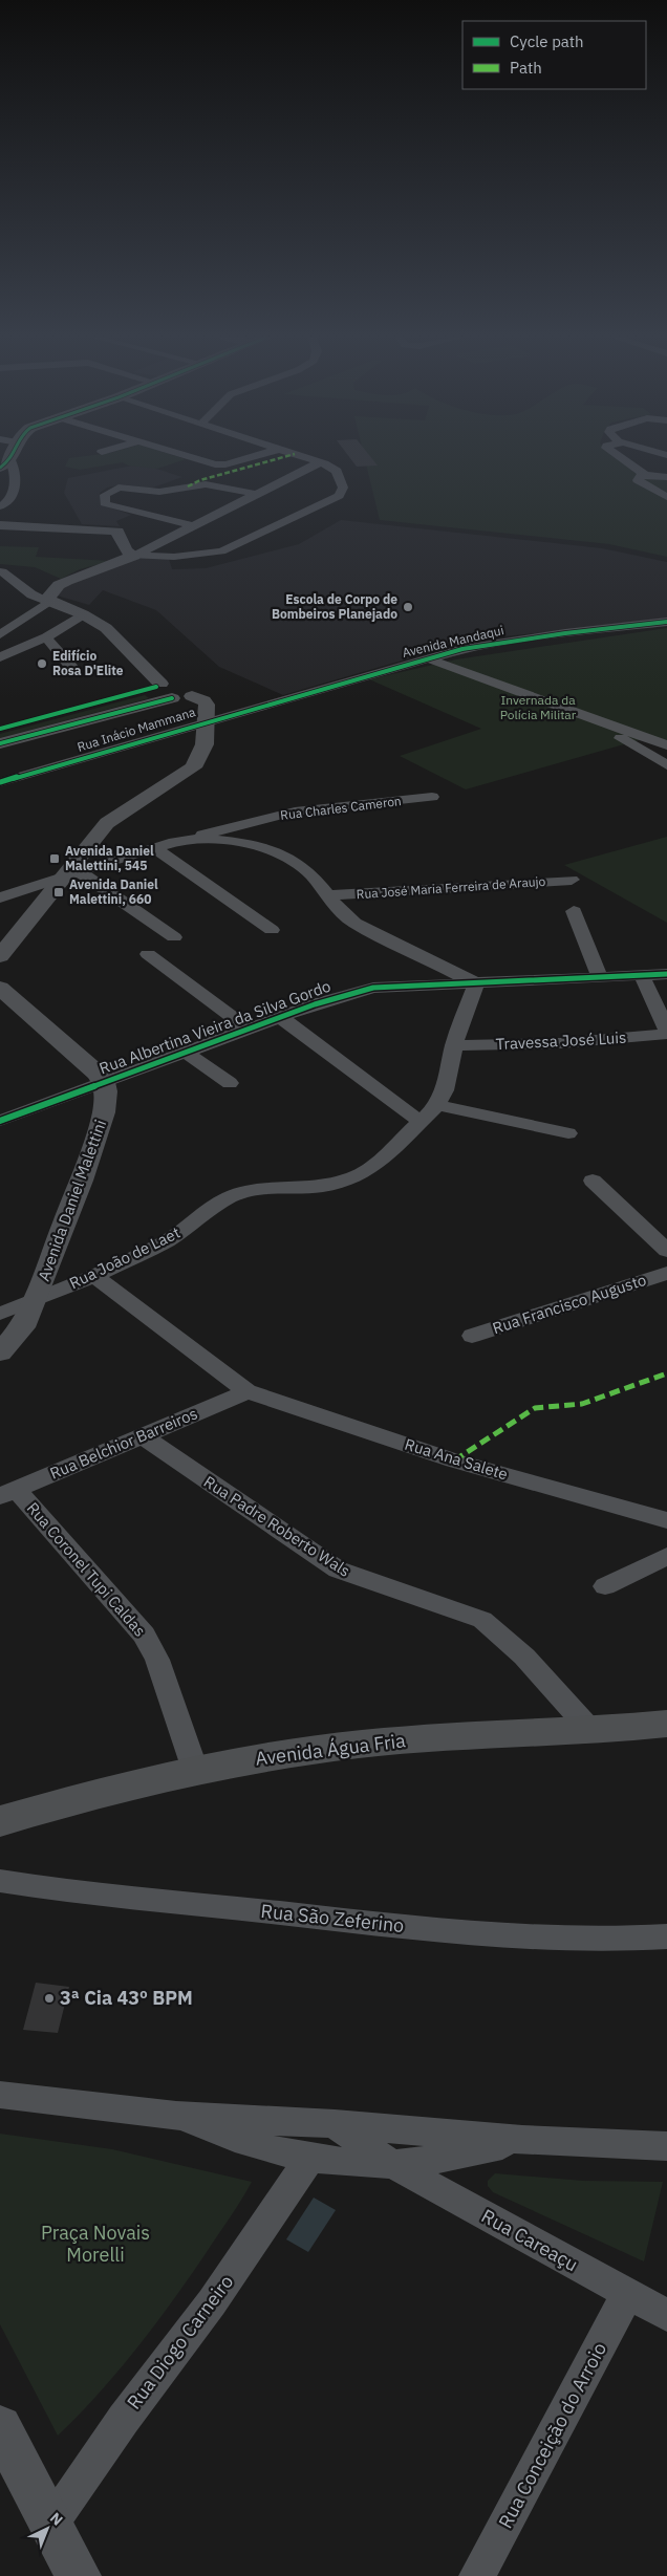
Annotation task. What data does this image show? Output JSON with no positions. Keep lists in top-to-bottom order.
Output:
{
  "streets": {
    "main road": ["Avenida Água Fria"],
    "street": [
      "Avenida Mandaqui",
      "Rua Inácio Mammana",
      "Rua Charles Cameron",
      "Rua José Maria Ferreira de Araujo",
      "Rua Albertina Vieira da Silva Gordo",
      "Travessa José Luis",
      "Avenida Daniel Malettini",
      "Rua João de Laet",
      "Rua Francisco Augusto",
      "Rua Belchior Barreiros",
      "Rua Ana Salete",
      "Rua Padre Roberto Wals",
      "Rua Coronel Tupi Caldas",
      "Rua São Zeferino",
      "Rua Careaçu",
      "Rua Diogo Carneiro",
      "Rua Conceição do Arroio"
    ]
  },
  "crossings": [
    ["Avenida Mandaqui", "Rua Inácio Mammana"],
    ["Rua Albertina Vieira da Silva Gordo", "Avenida Daniel Malettini"],
    ["Rua Albertina Vieira da Silva Gordo", "Rua João de Laet"],
    ["Travessa José Luis", "Rua João de Laet"],
    ["Avenida Daniel Malettini", "Rua João de Laet"],
    ["Rua João de Laet", "Rua Ana Salete"],
    ["Rua Belchior Barreiros", "Rua Ana Salete"],
    ["Rua Belchior Barreiros", "Rua Padre Roberto Wals"],
    ["Rua Belchior Barreiros", "Rua Coronel Tupi Caldas"],
    ["Rua Padre Roberto Wals", "Avenida Água Fria"],
    ["Rua Coronel Tupi Caldas", "Avenida Água Fria"],
    ["Rua Careaçu", "Rua Conceição do Arroio"]
  ],
  "parks": ["Invernada da Polícia Militar", "Praça Novais Morelli"],
  "places": {
    "other": ["Escola de Corpo de Bombeiros Planejado", "Edifício Rosa D'Elite", "3ª Cia 43º BPM"],
    "transit": ["Avenida Daniel Malettini, 545", "Avenida Daniel Malettini, 660"]
  },
  "legend": ["Cycle path", "Path"],
  "north": "top right"
}
